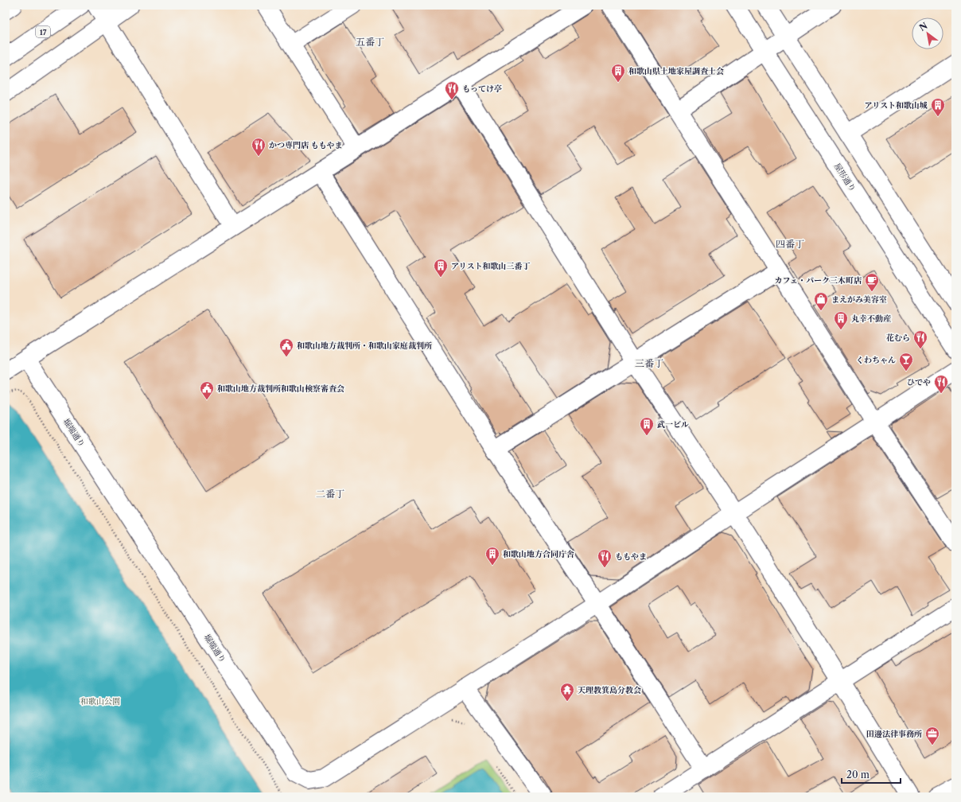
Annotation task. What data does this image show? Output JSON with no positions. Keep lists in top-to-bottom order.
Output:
{
  "streets": {
    "street": ["17", "屋形通り", "堀端通り"]
  },
  "districts": [
    "五番丁",
    "四番丁",
    "三番丁",
    "二番丁"
  ],
  "parks": ["和歌山公園"],
  "places": {
    "building": [
      "和歌山県土地家屋調査士会",
      "アリスト和歌山城",
      "アリスト和歌山三番丁",
      "丸幸不動産",
      "武一ビル",
      "和歌山地方合同庁舎"
    ],
    "restaurant": [
      "もってけ亭",
      "かつ専門店 ももやま",
      "花むら",
      "ひでや",
      "ももやま"
    ],
    "cafe": ["カフェ・パーク三木町店"],
    "shop": ["まえがみ美容室"],
    "public building": ["和歌山地方裁判所・和歌山家庭裁判所", "和歌山地方裁判所和歌山検察審査会"],
    "bar": ["くわちゃん"],
    "temple": ["天理教箕島分教会"],
    "office": ["田邊法律事務所"]
  },
  "scale_bar": "20 m",
  "north": "top left"
}
